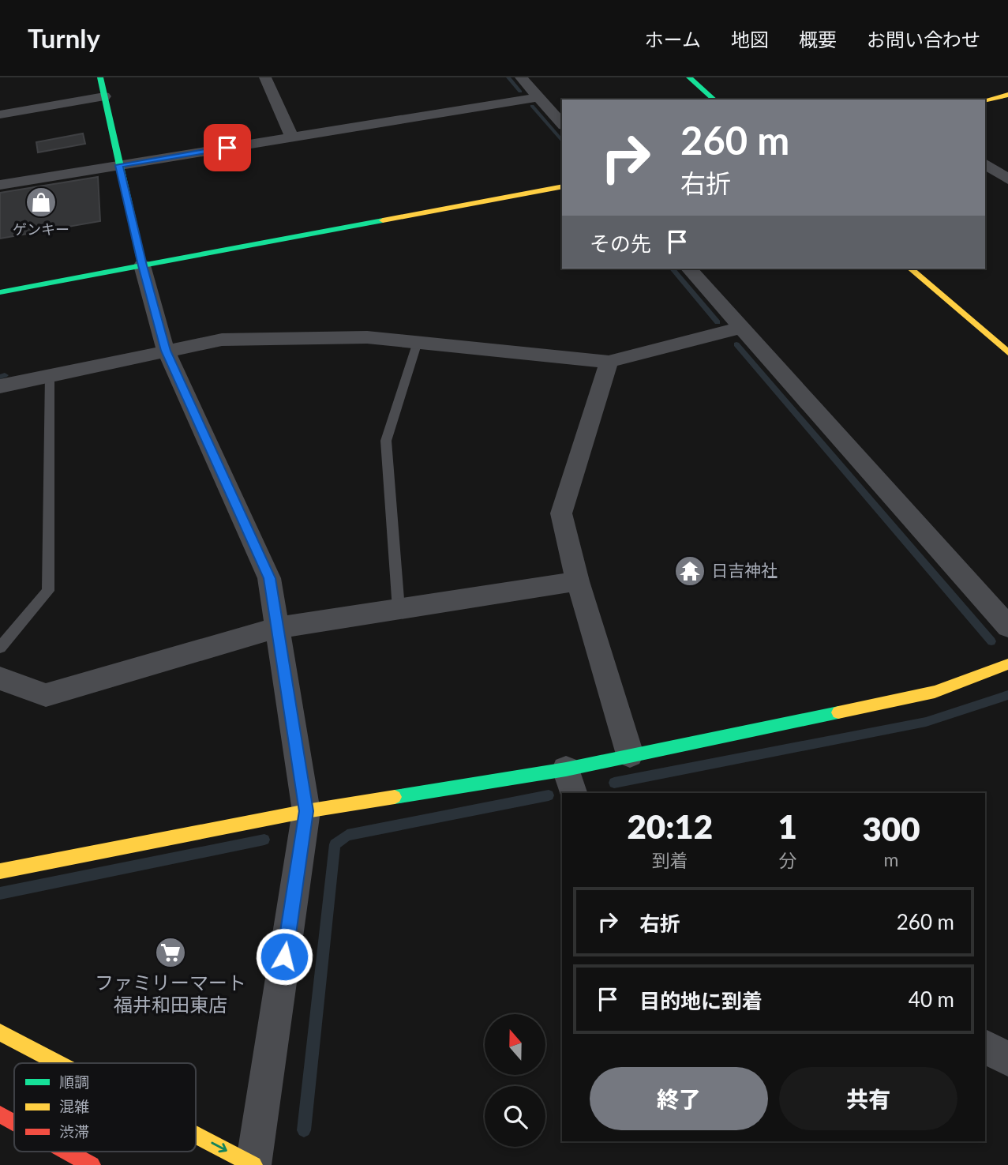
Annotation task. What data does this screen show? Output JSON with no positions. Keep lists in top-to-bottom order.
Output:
{
  "places": {
    "shop": ["ゲンキー"],
    "temple": ["日吉神社"],
    "supermarket": ["ファミリーマート 福井和田東店"]
  },
  "legend": ["順調", "混雑", "渋滞"],
  "north": "top",
  "page": {
    "header": "Turnly",
    "nav": [
      "ホーム",
      "地図",
      "概要",
      "お問い合わせ"
    ],
    "turn": ["260 m", "右折"],
    "then": "その先",
    "eta": [
      "20:12",
      "到着",
      "1",
      "分",
      "300",
      "m"
    ],
    "list": [
      {
        "name": "右折",
        "value": "260 m"
      },
      {
        "name": "目的地に到着",
        "value": "40 m"
      }
    ],
    "buttons": ["終了", "共有"]
  }
}
